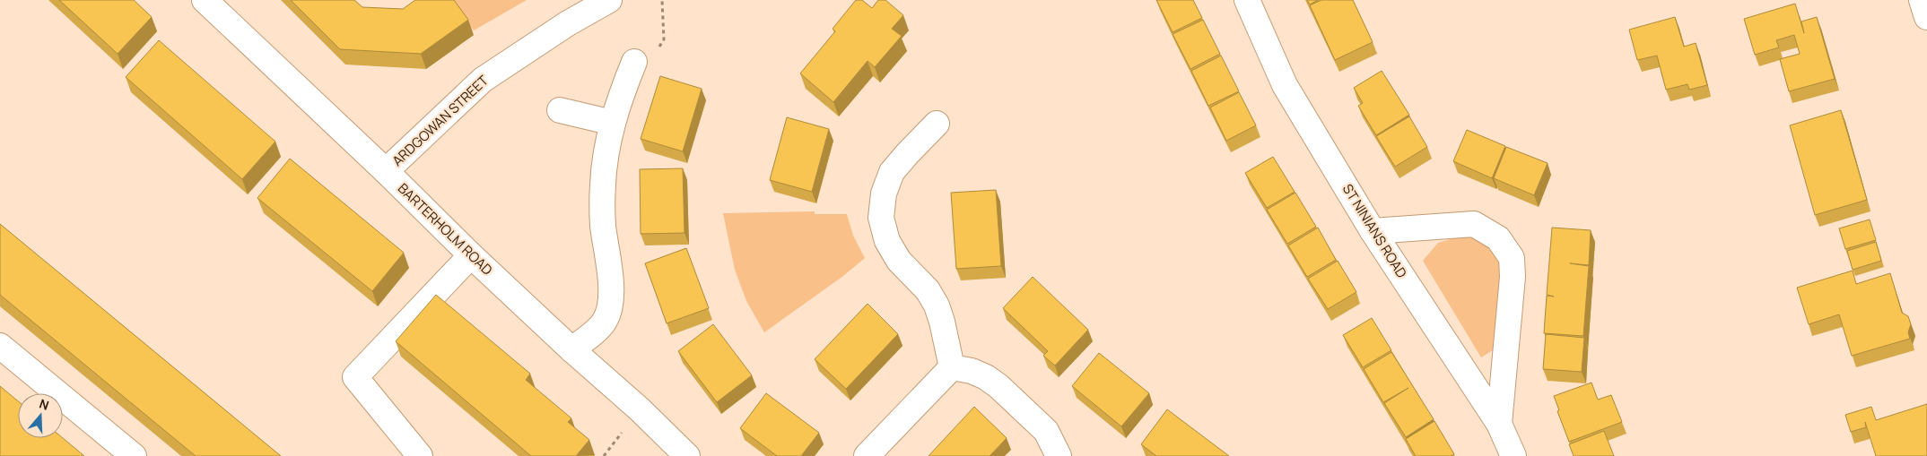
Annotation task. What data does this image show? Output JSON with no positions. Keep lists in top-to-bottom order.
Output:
{
  "streets": {
    "street": ["ARDGOWAN STREET", "BARTERHOLM ROAD", "ST NINIANS ROAD"]
  },
  "crossings": [
    ["ARDGOWAN STREET", "BARTERHOLM ROAD"]
  ],
  "north": "top"
}
